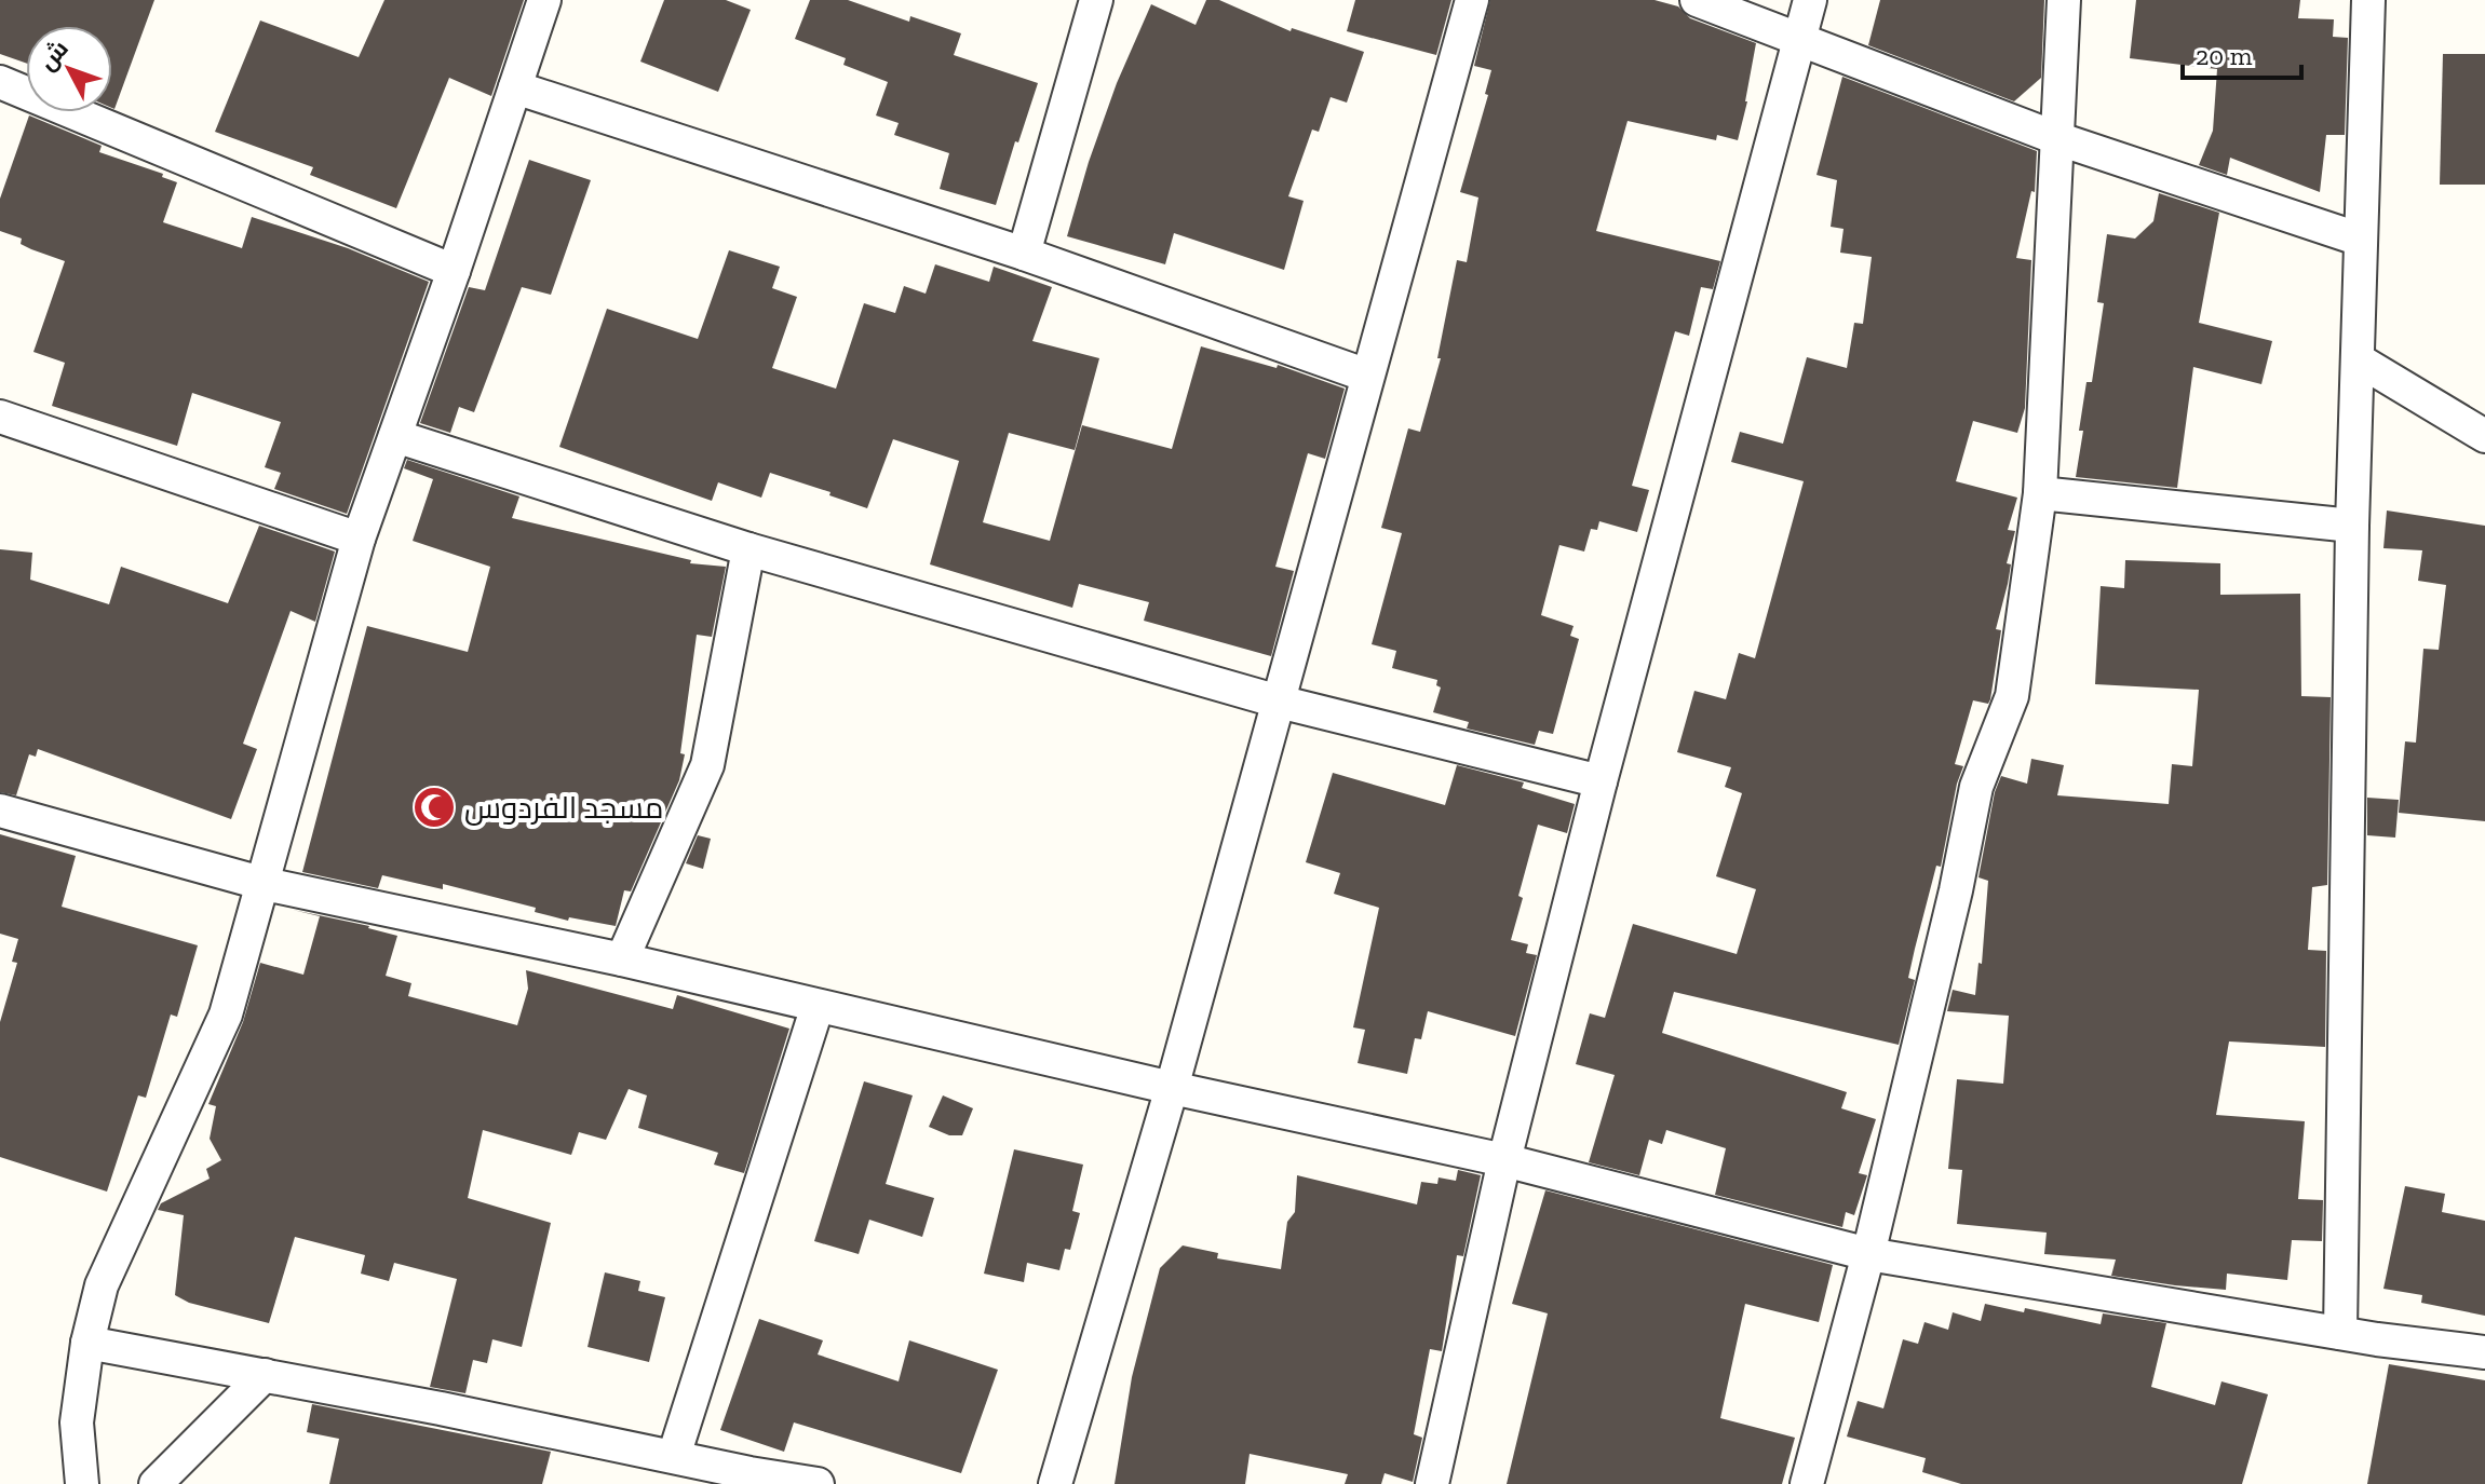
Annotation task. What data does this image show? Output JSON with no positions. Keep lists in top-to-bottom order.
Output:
{
  "places": {
    "mosque": ["مسجد الفردوس"]
  },
  "scale_bar": "20 m",
  "north": "top left"
}
